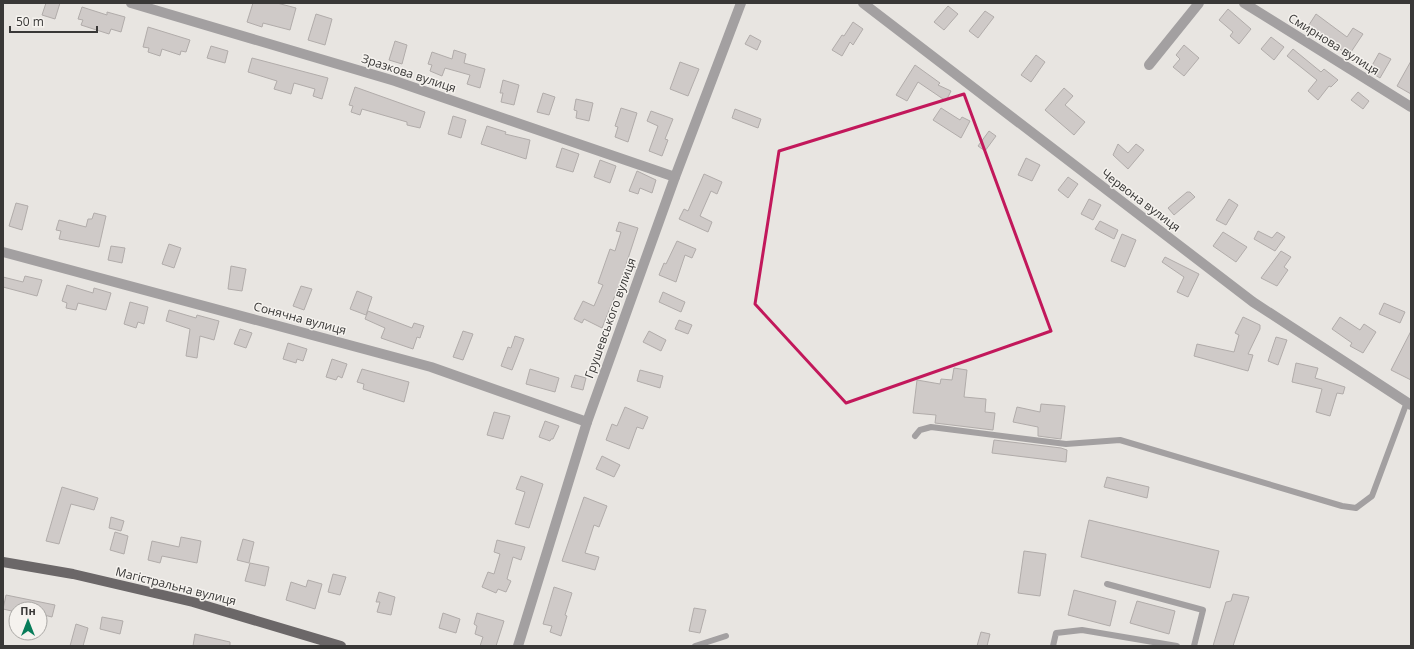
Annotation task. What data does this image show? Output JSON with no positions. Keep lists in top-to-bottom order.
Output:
{
  "streets": {
    "main road": ["Магістральна вулиця"],
    "street": [
      "Смирнова вулиця",
      "Зразкова вулиця",
      "Червона вулиця",
      "Сонячна вулиця",
      "Грушевського вулиця"
    ]
  },
  "crossings": [
    ["Зразкова вулиця", "Грушевського вулиця"],
    ["Сонячна вулиця", "Грушевського вулиця"]
  ],
  "scale_bar": "50 m",
  "north": "top"
}
